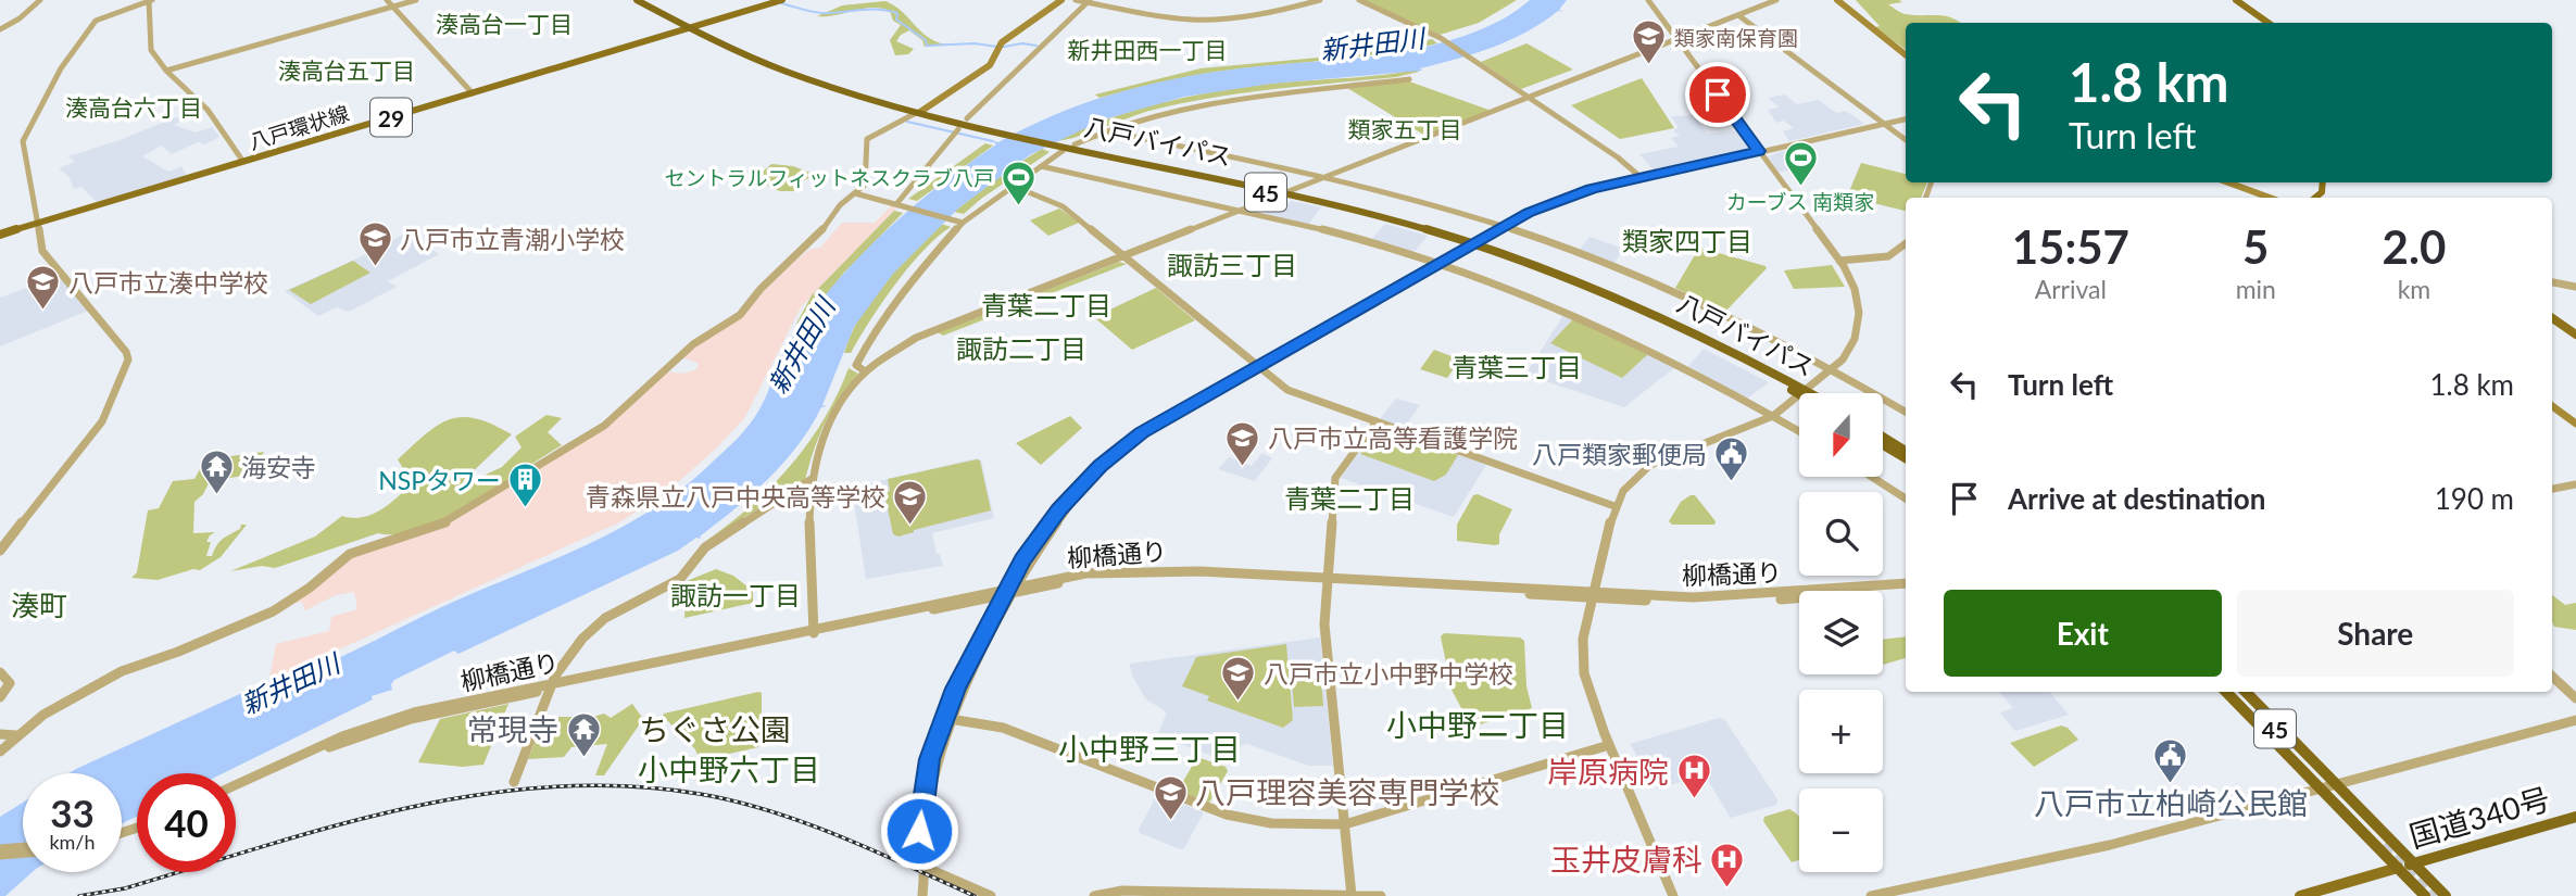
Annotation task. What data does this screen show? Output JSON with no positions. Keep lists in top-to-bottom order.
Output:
{
  "streets": {
    "highway": ["八戸バイパス", "45", "国道340号"],
    "main road": ["29", "八戸環状線"],
    "street": ["柳橋通り"]
  },
  "crossings": [
    ["八戸環状線", "八戸バイパス"]
  ],
  "districts": [
    "湊高台一丁目",
    "新井田西一丁目",
    "湊高台五丁目",
    "湊高台六丁目",
    "類家五丁目",
    "類家四丁目",
    "諏訪三丁目",
    "青葉二丁目",
    "諏訪二丁目",
    "青葉三丁目",
    "青葉二丁目",
    "諏訪一丁目",
    "湊町",
    "小中野二丁目",
    "小中野三丁目",
    "小中野六丁目"
  ],
  "water": ["新井田川"],
  "parks": ["ちぐさ公園"],
  "places": {
    "school or university": [
      "類家南保育園",
      "八戸市立青潮小学校",
      "八戸市立湊中学校",
      "八戸市立高等看護学院",
      "青森県立八戸中央高等学校",
      "八戸市立小中野中学校",
      "八戸理容美容専門学校"
    ],
    "sports": ["カーブス 南類家", "セントラルフィットネスクラブ八戸"],
    "public building": ["八戸類家郵便局", "八戸市立柏崎公民館"],
    "temple": ["海安寺", "常現寺"],
    "building": ["NSPタワー"],
    "hospital": ["岸原病院", "玉井皮膚科"]
  },
  "north": "bottom",
  "page": {
    "turn": ["1.8 km", "Turn left"],
    "eta": [
      "15:57",
      "Arrival",
      "5",
      "min",
      "2.0",
      "km"
    ],
    "list": [
      {
        "name": "Turn left",
        "value": "1.8 km"
      },
      {
        "name": "Arrive at destination",
        "value": "190 m"
      }
    ],
    "map_buttons": ["+", "−"],
    "buttons": ["Exit", "Share"],
    "speed": "33 km/h",
    "limit": "40"
  }
}
